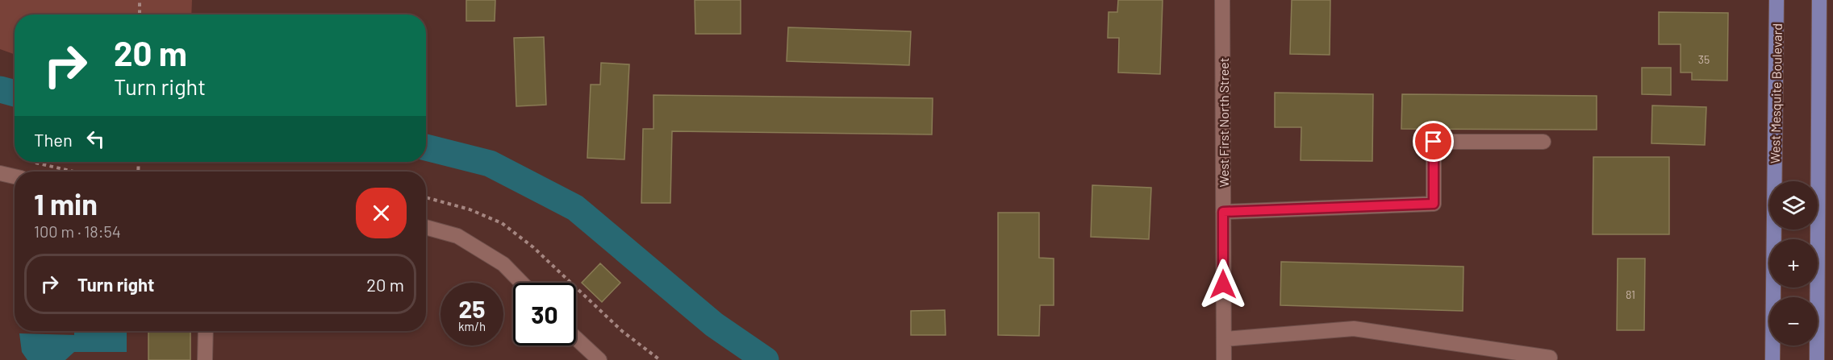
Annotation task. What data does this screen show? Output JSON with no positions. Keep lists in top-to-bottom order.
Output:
{
  "streets": {
    "main road": ["West Mesquite Boulevard"],
    "street": ["West First North Street"]
  },
  "house_numbers": ["35", "81"],
  "page": {
    "turn": ["20 m", "Turn right"],
    "then": "Then",
    "heading": ["1 min", "100 m · 18:54"],
    "map_buttons": ["+", "−"],
    "list": [
      {
        "name": "Turn right",
        "value": "20 m"
      }
    ],
    "speed": "25 km/h",
    "limit": "30"
  }
}
